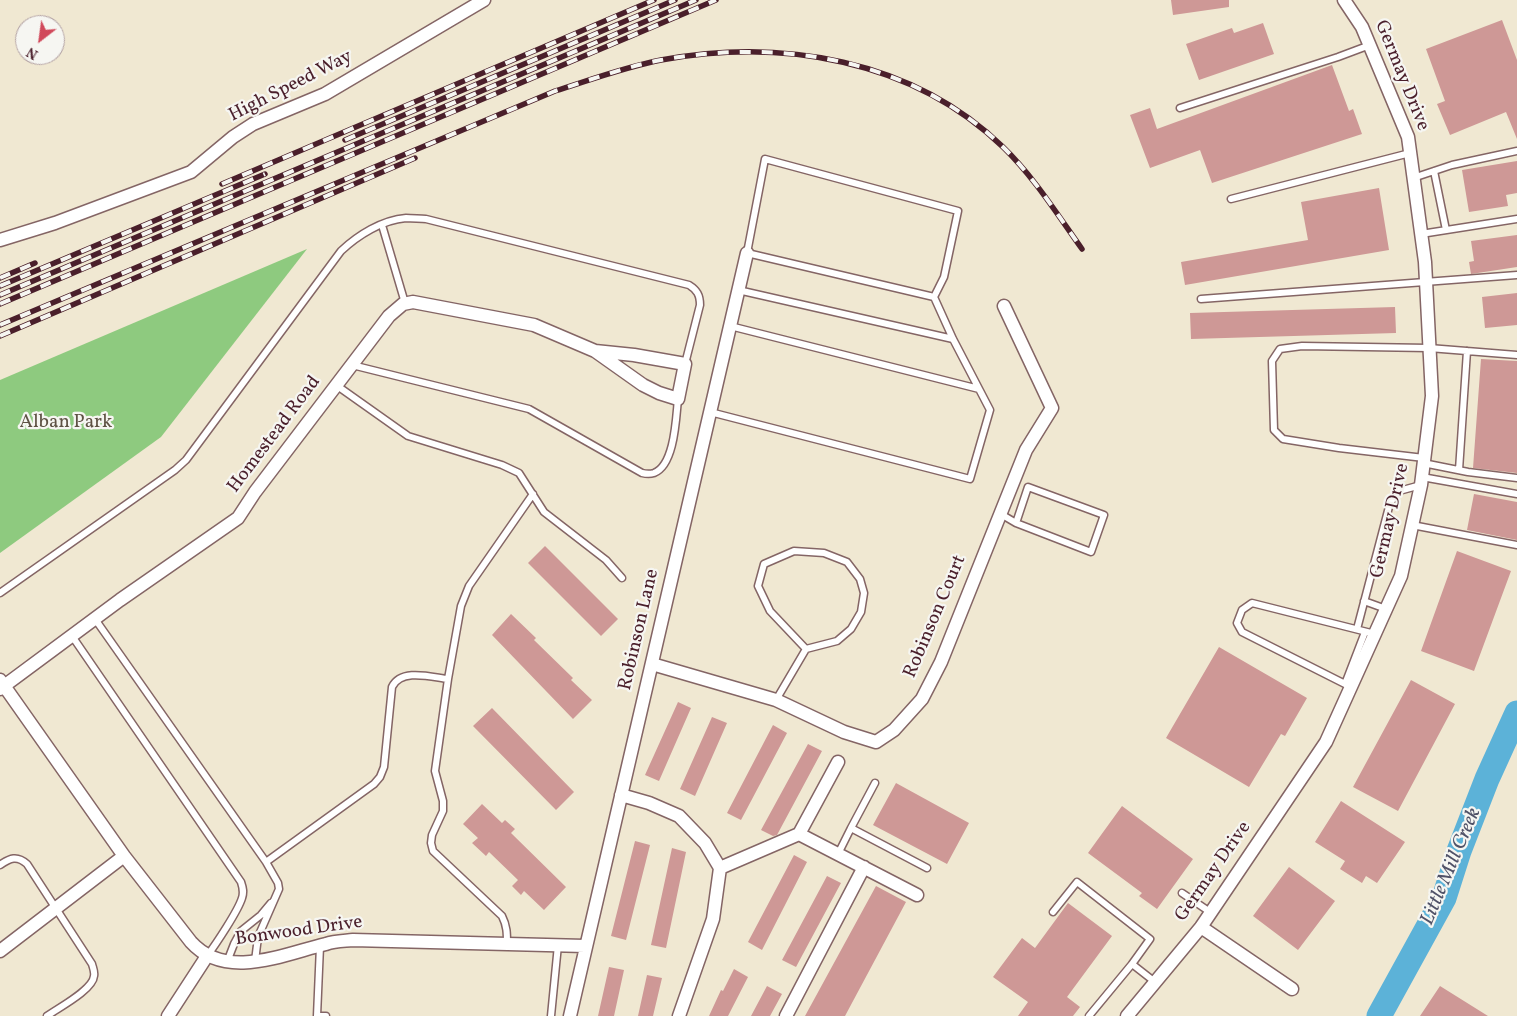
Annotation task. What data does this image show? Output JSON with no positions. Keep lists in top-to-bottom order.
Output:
{
  "streets": {
    "street": [
      "Germay Drive",
      "High Speed Way",
      "Homestead Road",
      "Robinson Court",
      "Robinson Lane",
      "Bonwood Drive"
    ]
  },
  "crossings": [
    ["Homestead Road", "Bonwood Drive"],
    ["Robinson Court", "Robinson Lane"],
    ["Robinson Lane", "Bonwood Drive"]
  ],
  "water": ["Little Mill Creek"],
  "parks": ["Alban Park"],
  "north": "bottom left"
}
